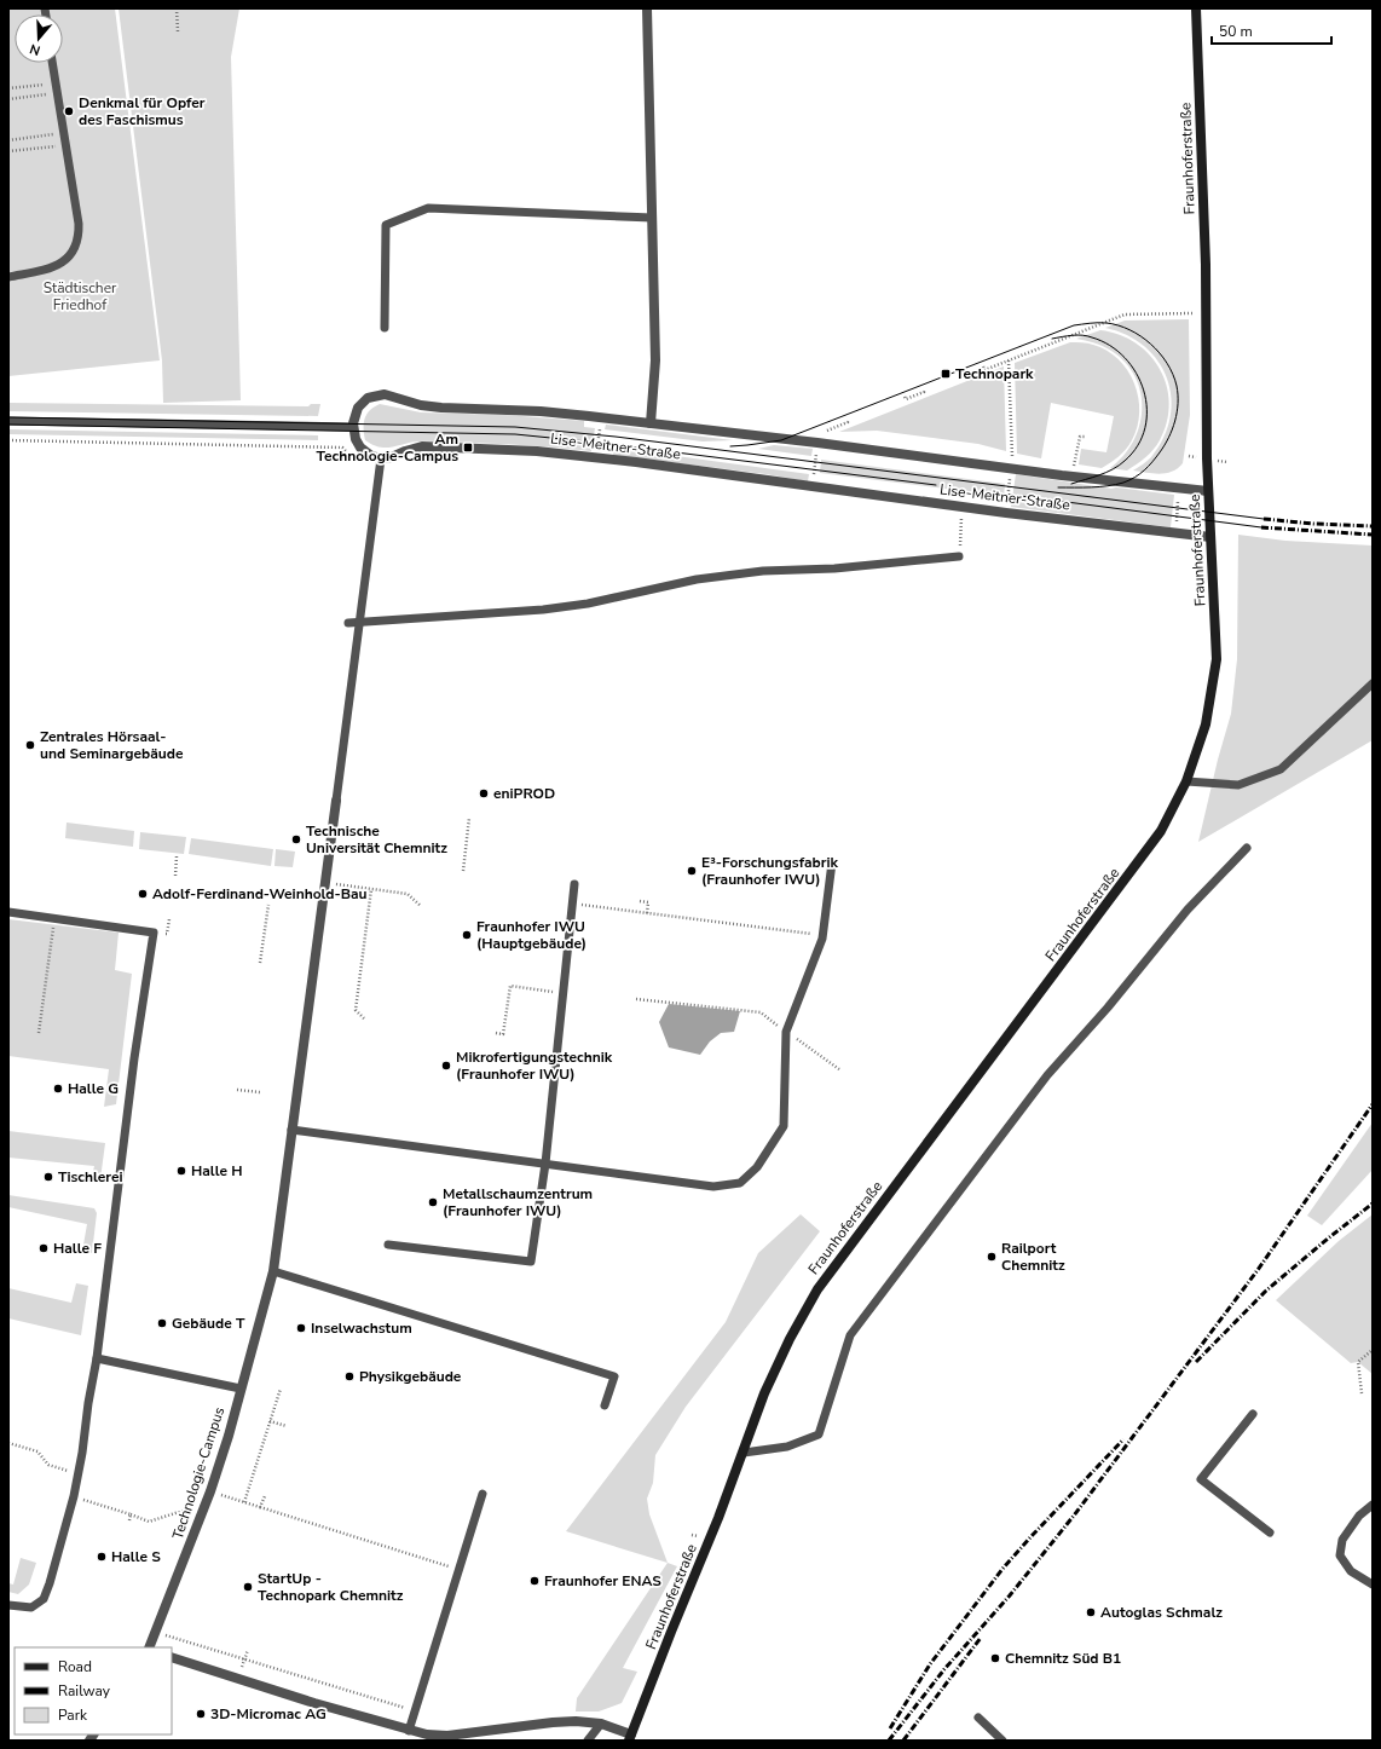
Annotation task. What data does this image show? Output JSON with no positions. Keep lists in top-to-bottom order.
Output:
{
  "streets": {
    "main road": ["Fraunhoferstraße"],
    "street": ["Lise-Meitner-Straße", "Technologie-Campus"]
  },
  "crossings": [
    ["Fraunhoferstraße", "Lise-Meitner-Straße"]
  ],
  "parks": ["Städtischer Friedhof"],
  "places": {
    "other": [
      "Denkmal für Opfer des Faschismus",
      "Zentrales Hörsaal- und Seminargebäude",
      "eniPROD",
      "Technische Universität Chemnitz",
      "E³-Forschungsfabrik (Fraunhofer IWU)",
      "Adolf-Ferdinand-Weinhold-Bau",
      "Fraunhofer IWU (Hauptgebäude)",
      "Mikrofertigungstechnik (Fraunhofer IWU)",
      "Halle G",
      "Halle H",
      "Tischlerei",
      "Metallschaumzentrum (Fraunhofer IWU)",
      "Halle F",
      "Railport Chemnitz",
      "Gebäude T",
      "Inselwachstum",
      "Physikgebäude",
      "Halle S",
      "Fraunhofer ENAS",
      "StartUp - Technopark Chemnitz",
      "Autoglas Schmalz",
      "Chemnitz Süd B1",
      "3D-Micromac AG"
    ],
    "transit": ["Technopark", "Am Technologie-Campus"]
  },
  "legend": ["Road", "Railway", "Park"],
  "scale_bar": "50 m",
  "north": "bottom"
}
